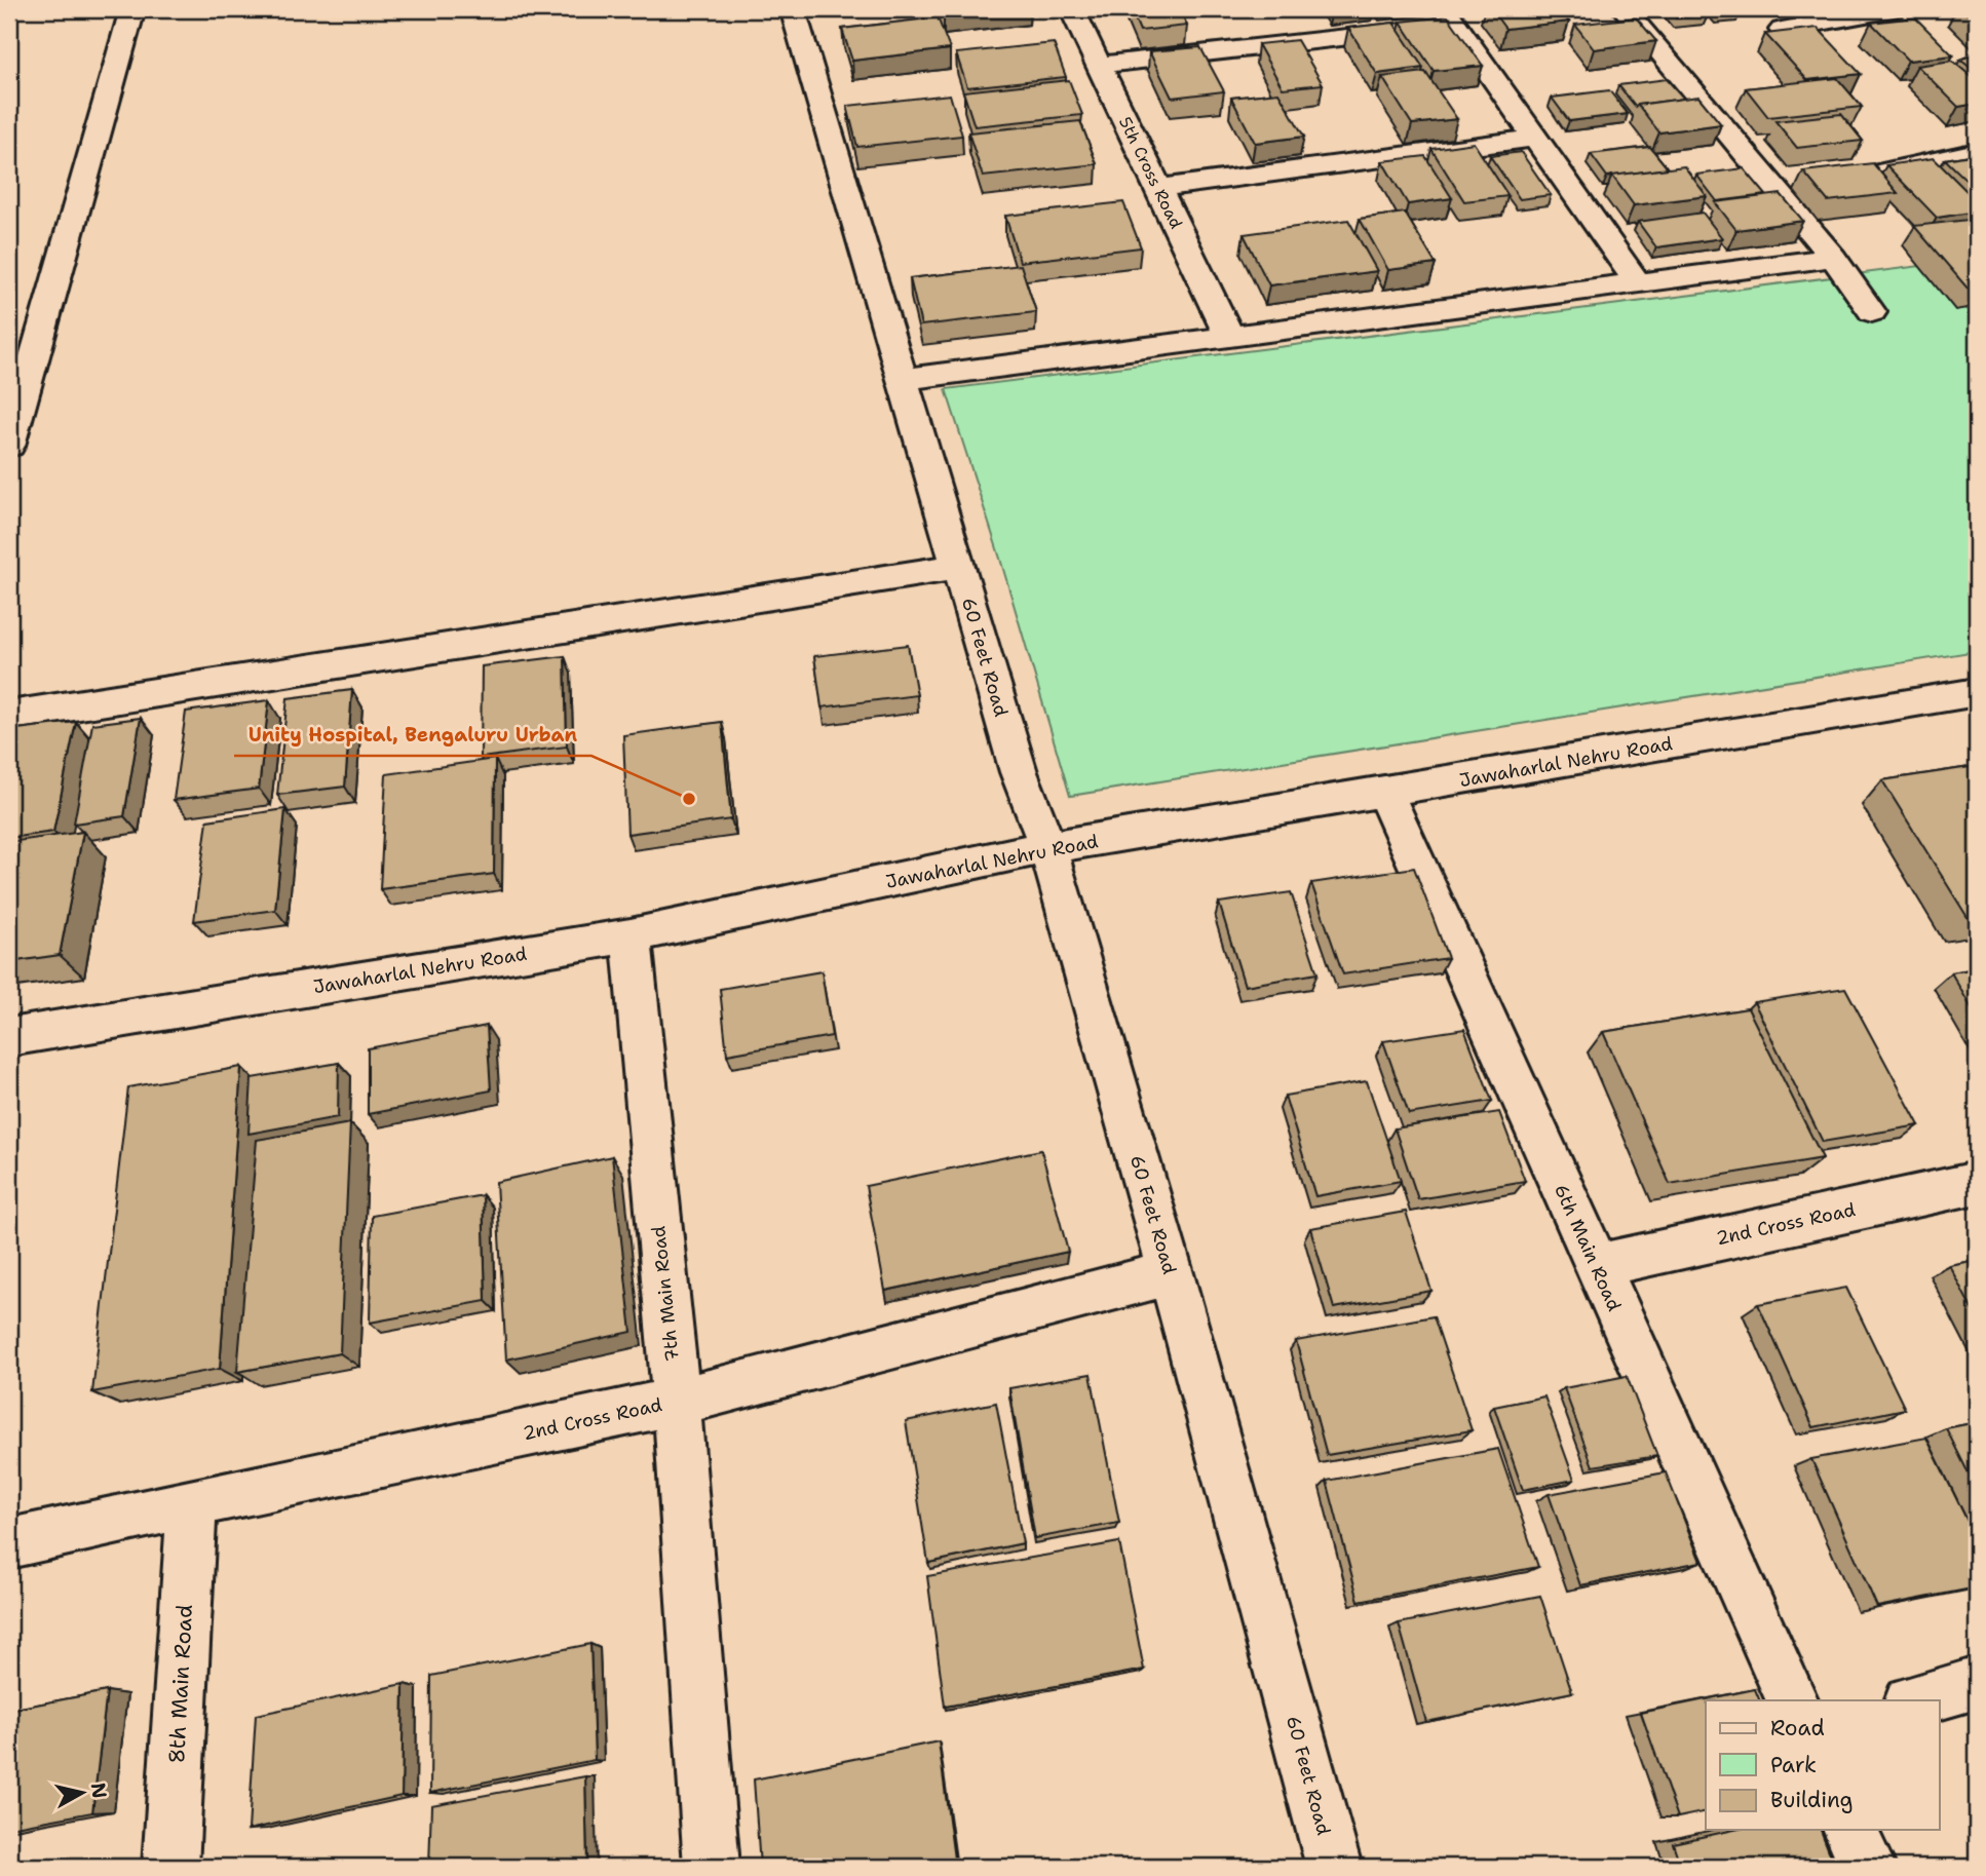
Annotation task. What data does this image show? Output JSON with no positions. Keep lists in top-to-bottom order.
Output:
{
  "streets": {
    "street": [
      "5th Cross Road",
      "60 Feet Road",
      "Jawaharlal Nehru Road",
      "2nd Cross Road",
      "6th Main Road",
      "7th Main Road",
      "8th Main Road"
    ]
  },
  "crossings": [
    ["60 Feet Road", "Jawaharlal Nehru Road"],
    ["60 Feet Road", "2nd Cross Road"],
    ["Jawaharlal Nehru Road", "6th Main Road"],
    ["Jawaharlal Nehru Road", "7th Main Road"],
    ["2nd Cross Road", "6th Main Road"],
    ["2nd Cross Road", "7th Main Road"],
    ["2nd Cross Road", "8th Main Road"]
  ],
  "places": ["Unity Hospital, Bengaluru Urban"],
  "legend": ["Road", "Park", "Building"],
  "north": "right"
}
